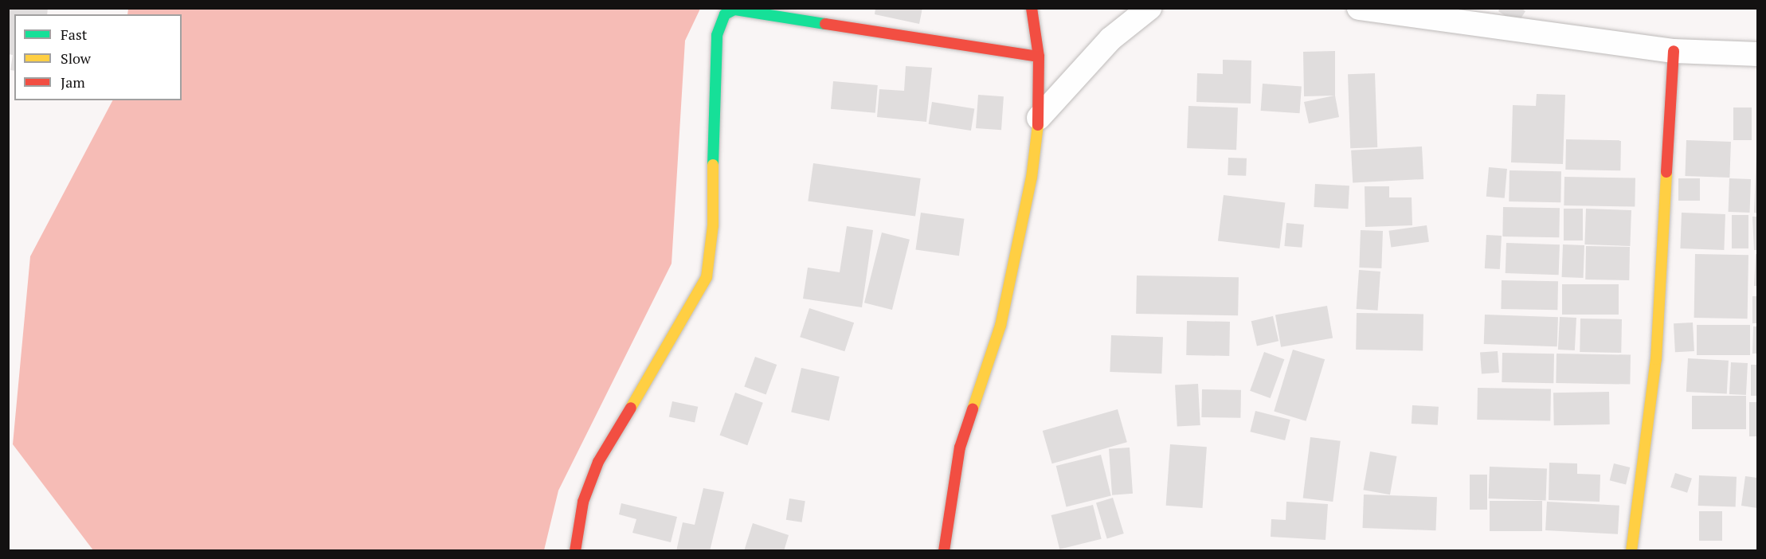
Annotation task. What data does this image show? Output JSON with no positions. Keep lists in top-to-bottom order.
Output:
{
  "legend": ["Fast", "Slow", "Jam"]
}
